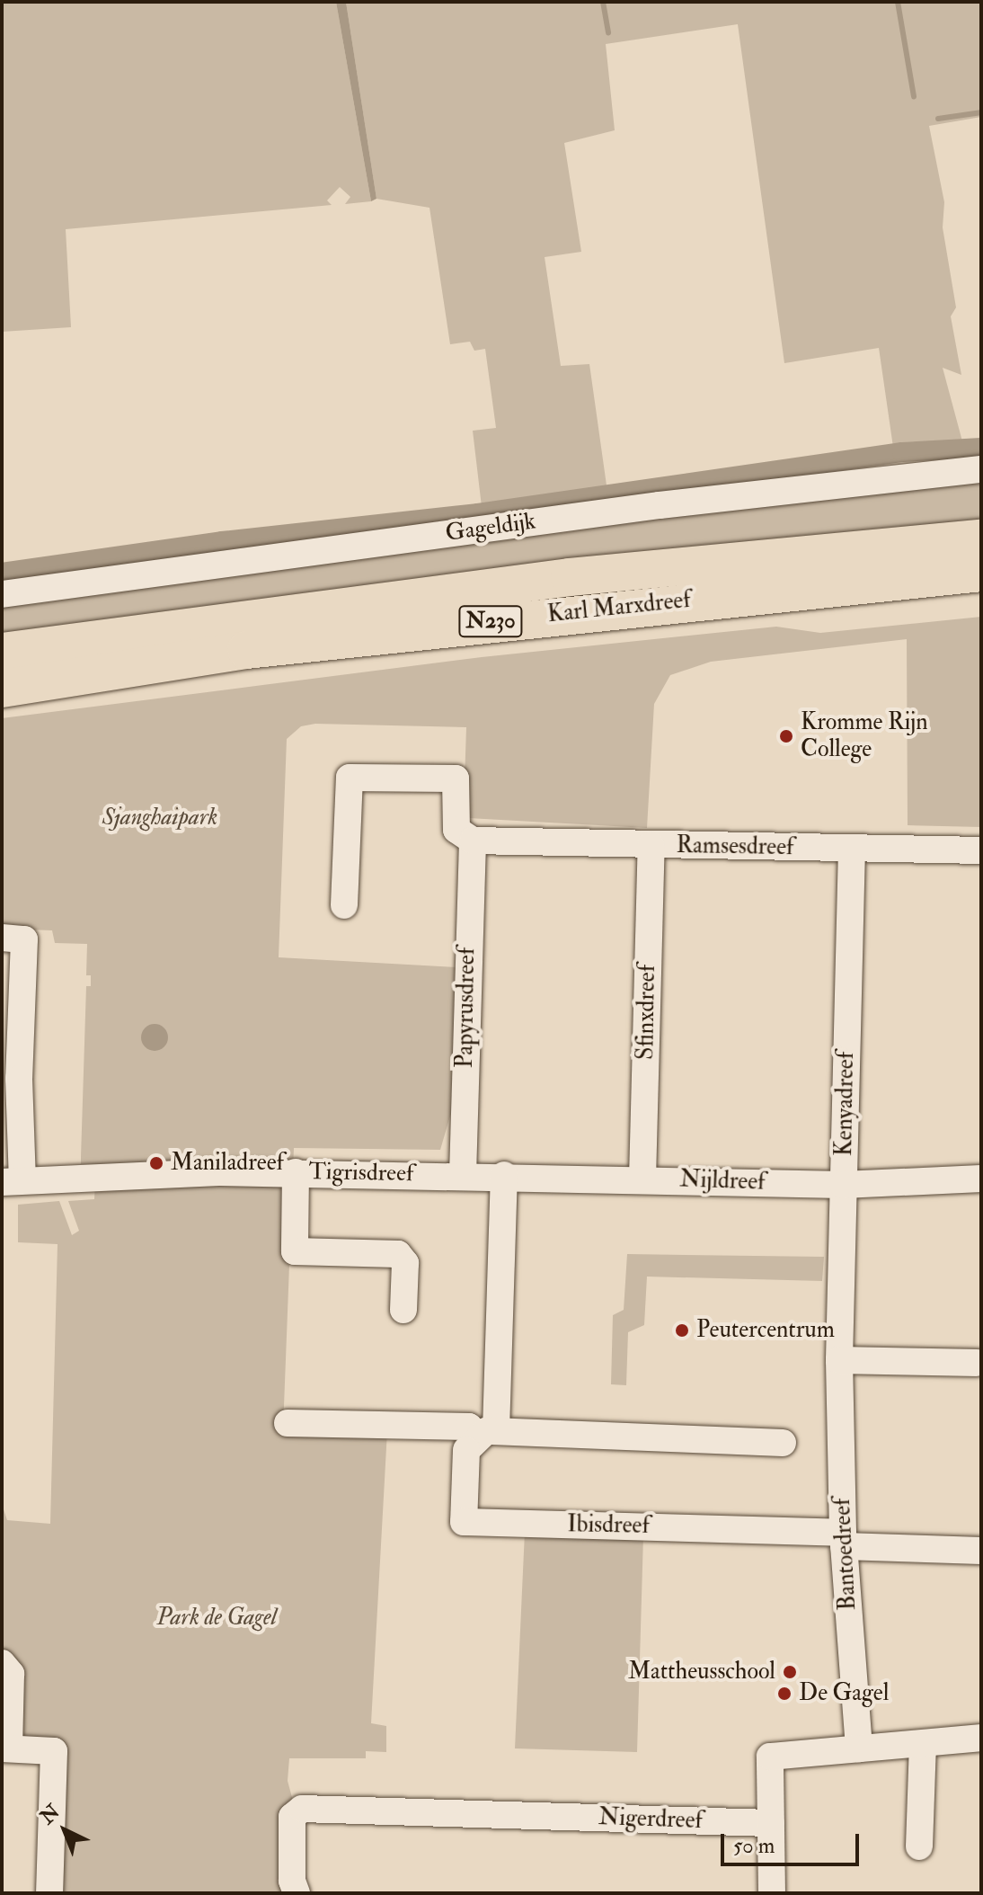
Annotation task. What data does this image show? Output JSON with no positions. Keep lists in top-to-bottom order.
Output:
{
  "streets": {
    "highway": ["Karl Marxdreef", "N230"],
    "street": [
      "Gageldijk",
      "Ramsesdreef",
      "Papyrusdreef",
      "Sfinxdreef",
      "Kenyadreef",
      "Tigrisdreef",
      "Nijldreef",
      "Ibisdreef",
      "Bantoedreef",
      "Nigerdreef"
    ]
  },
  "crossings": [
    ["Ramsesdreef", "Papyrusdreef"],
    ["Ramsesdreef", "Sfinxdreef"],
    ["Ramsesdreef", "Kenyadreef"],
    ["Papyrusdreef", "Tigrisdreef"],
    ["Papyrusdreef", "Nijldreef"],
    ["Sfinxdreef", "Nijldreef"],
    ["Kenyadreef", "Nijldreef"],
    ["Kenyadreef", "Bantoedreef"],
    ["Tigrisdreef", "Nijldreef"],
    ["Ibisdreef", "Bantoedreef"]
  ],
  "parks": ["Sjanghaipark", "Park de Gagel"],
  "places": [
    "Kromme Rijn College",
    "Maniladreef",
    "Peutercentrum",
    "Mattheusschool",
    "De Gagel"
  ],
  "scale_bar": "50 m",
  "north": "top left"
}
